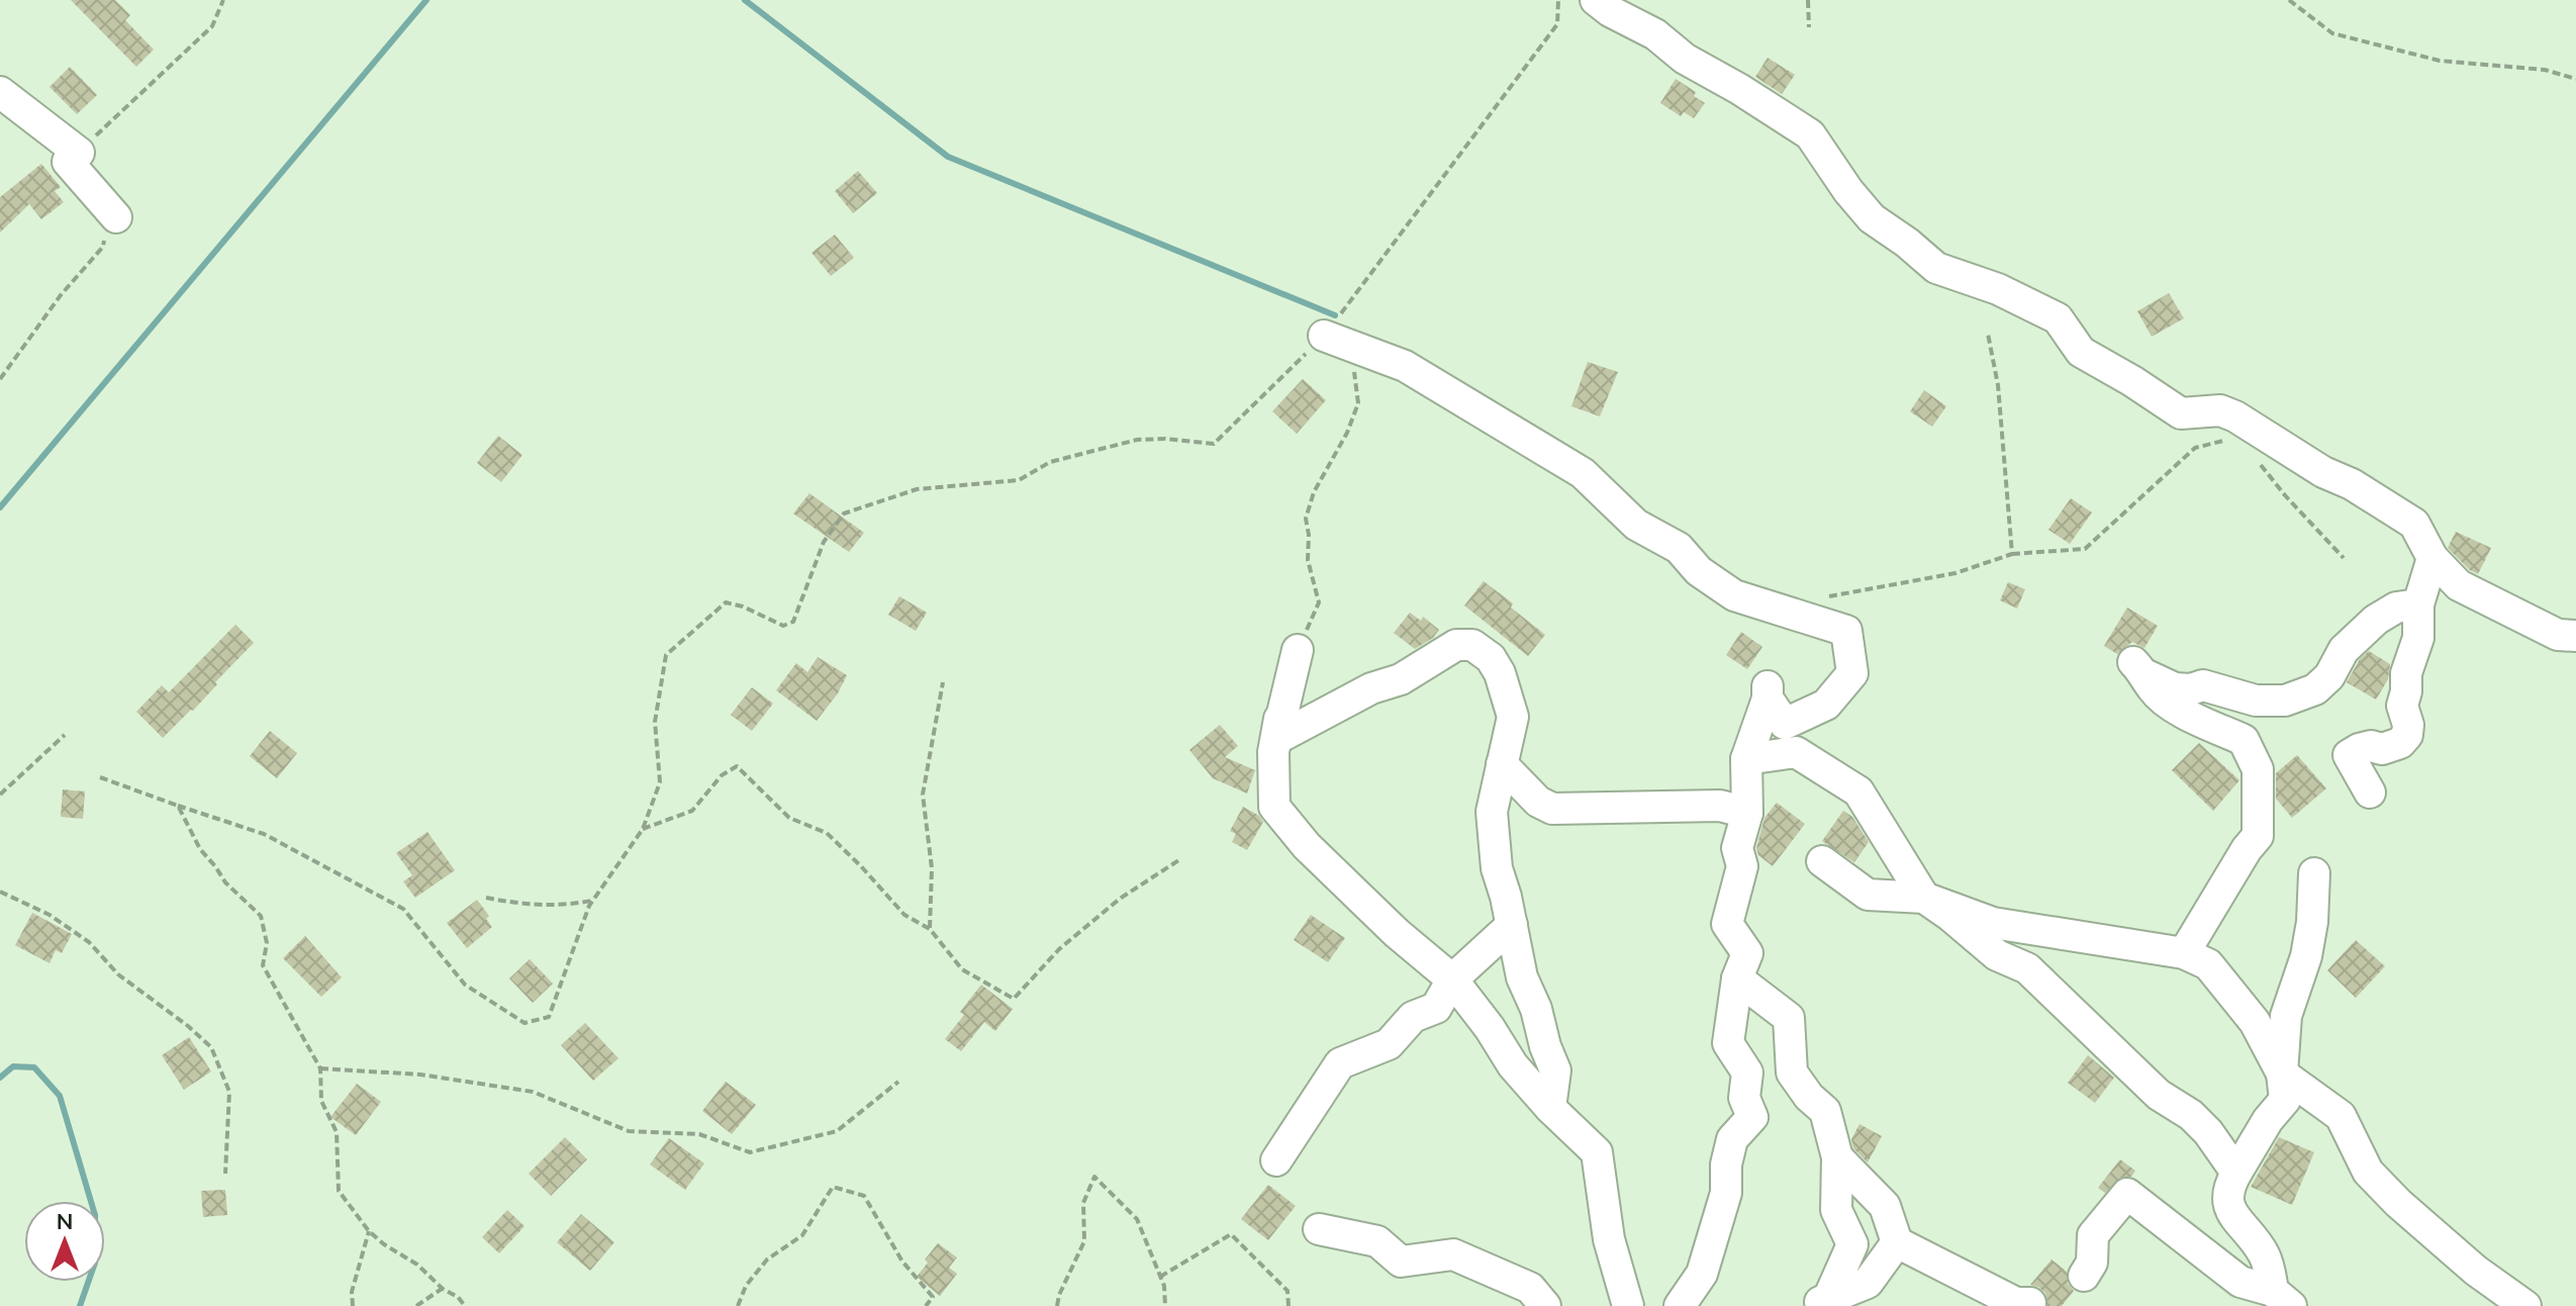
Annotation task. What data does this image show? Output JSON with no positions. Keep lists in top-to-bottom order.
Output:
{
  "north": "top"
}
